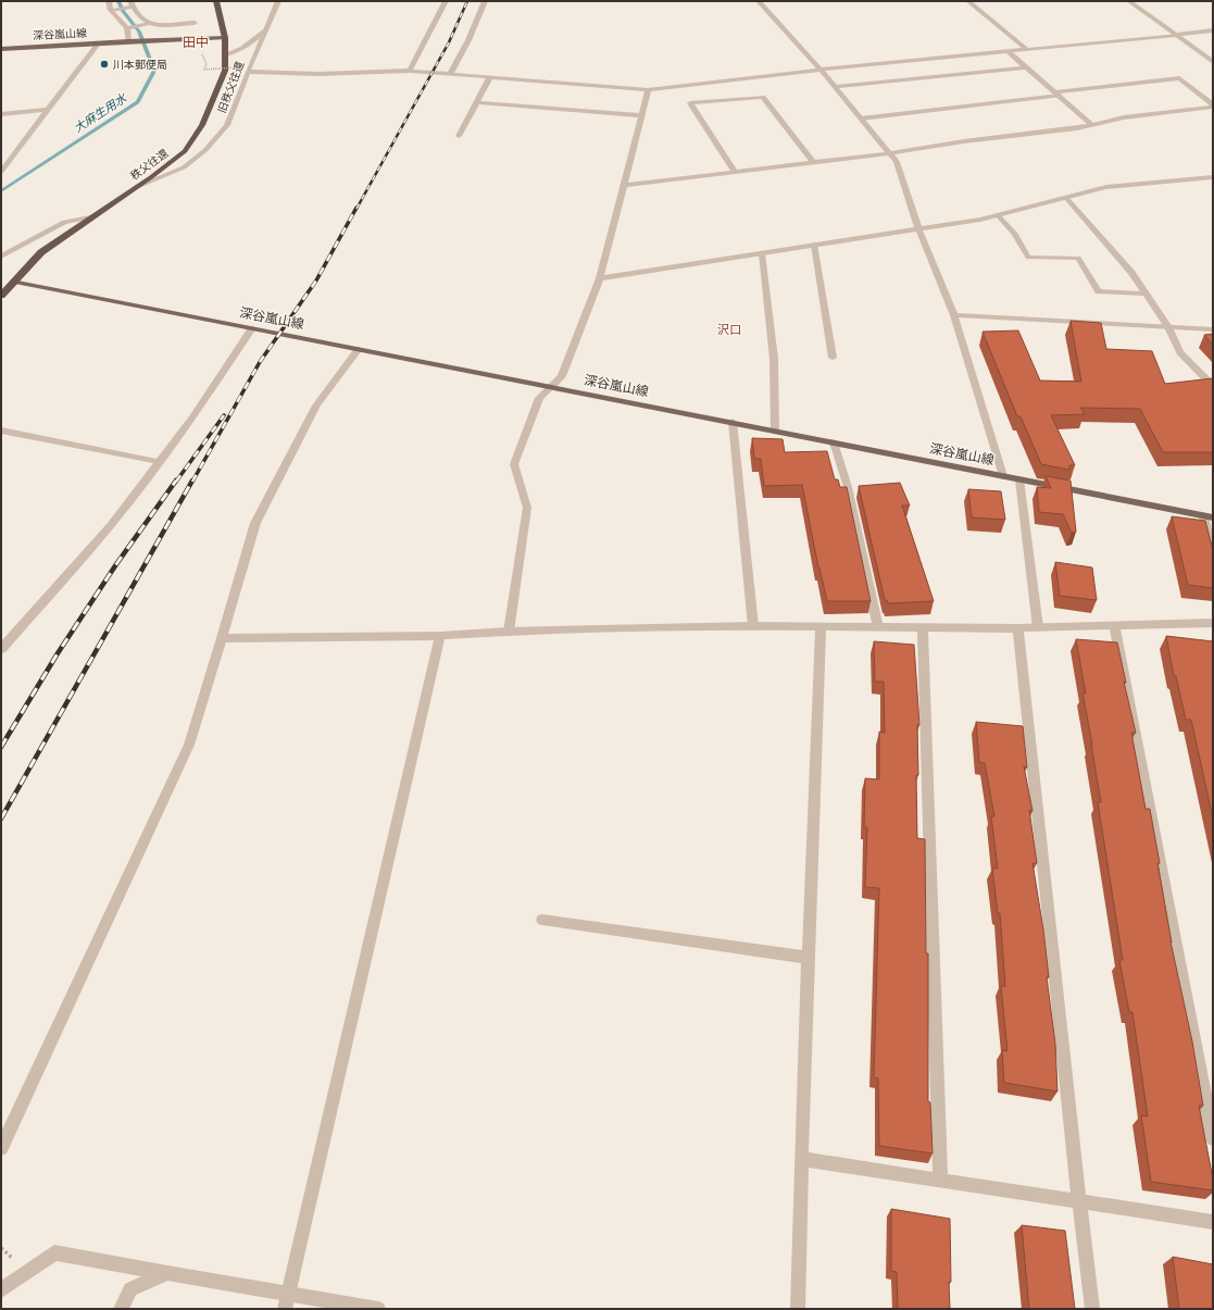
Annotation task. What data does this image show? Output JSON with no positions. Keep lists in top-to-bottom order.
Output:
{
  "streets": {
    "highway": ["秩父往還"],
    "main road": ["深谷嵐山線"],
    "street": ["旧秩父往還"]
  },
  "crossings": [
    ["深谷嵐山線", "秩父往還"],
    ["旧秩父往還", "秩父往還"]
  ],
  "districts": ["田中", "沢口"],
  "water": ["大麻生用水"],
  "places": ["川本郵便局"]
}
